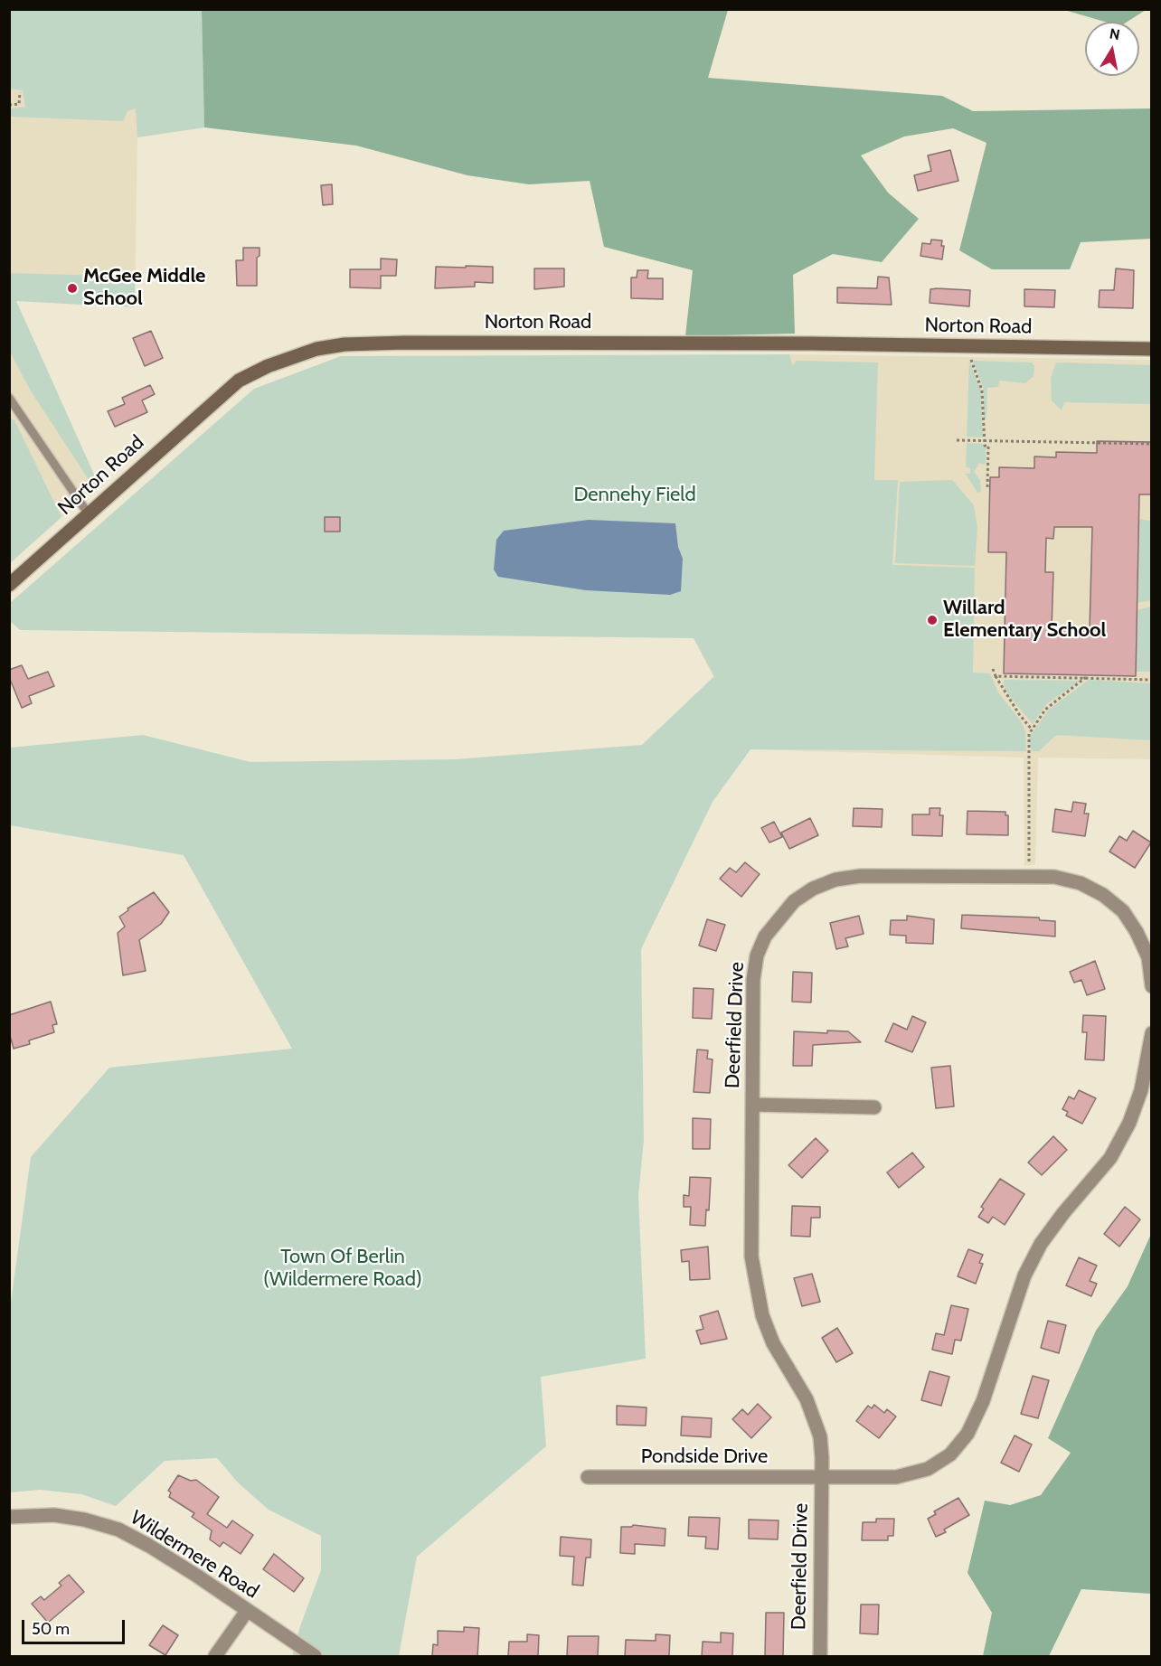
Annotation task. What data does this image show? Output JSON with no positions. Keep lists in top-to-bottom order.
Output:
{
  "streets": {
    "main road": ["Norton Road"],
    "street": ["Deerfield Drive", "Pondside Drive", "Wildermere Road"]
  },
  "crossings": [
    ["Deerfield Drive", "Pondside Drive"]
  ],
  "parks": ["Dennehy Field", "Town Of Berlin (Wildermere Road)"],
  "places": ["McGee Middle School", "Willard Elementary School"],
  "scale_bar": "50 m",
  "north": "top"
}
